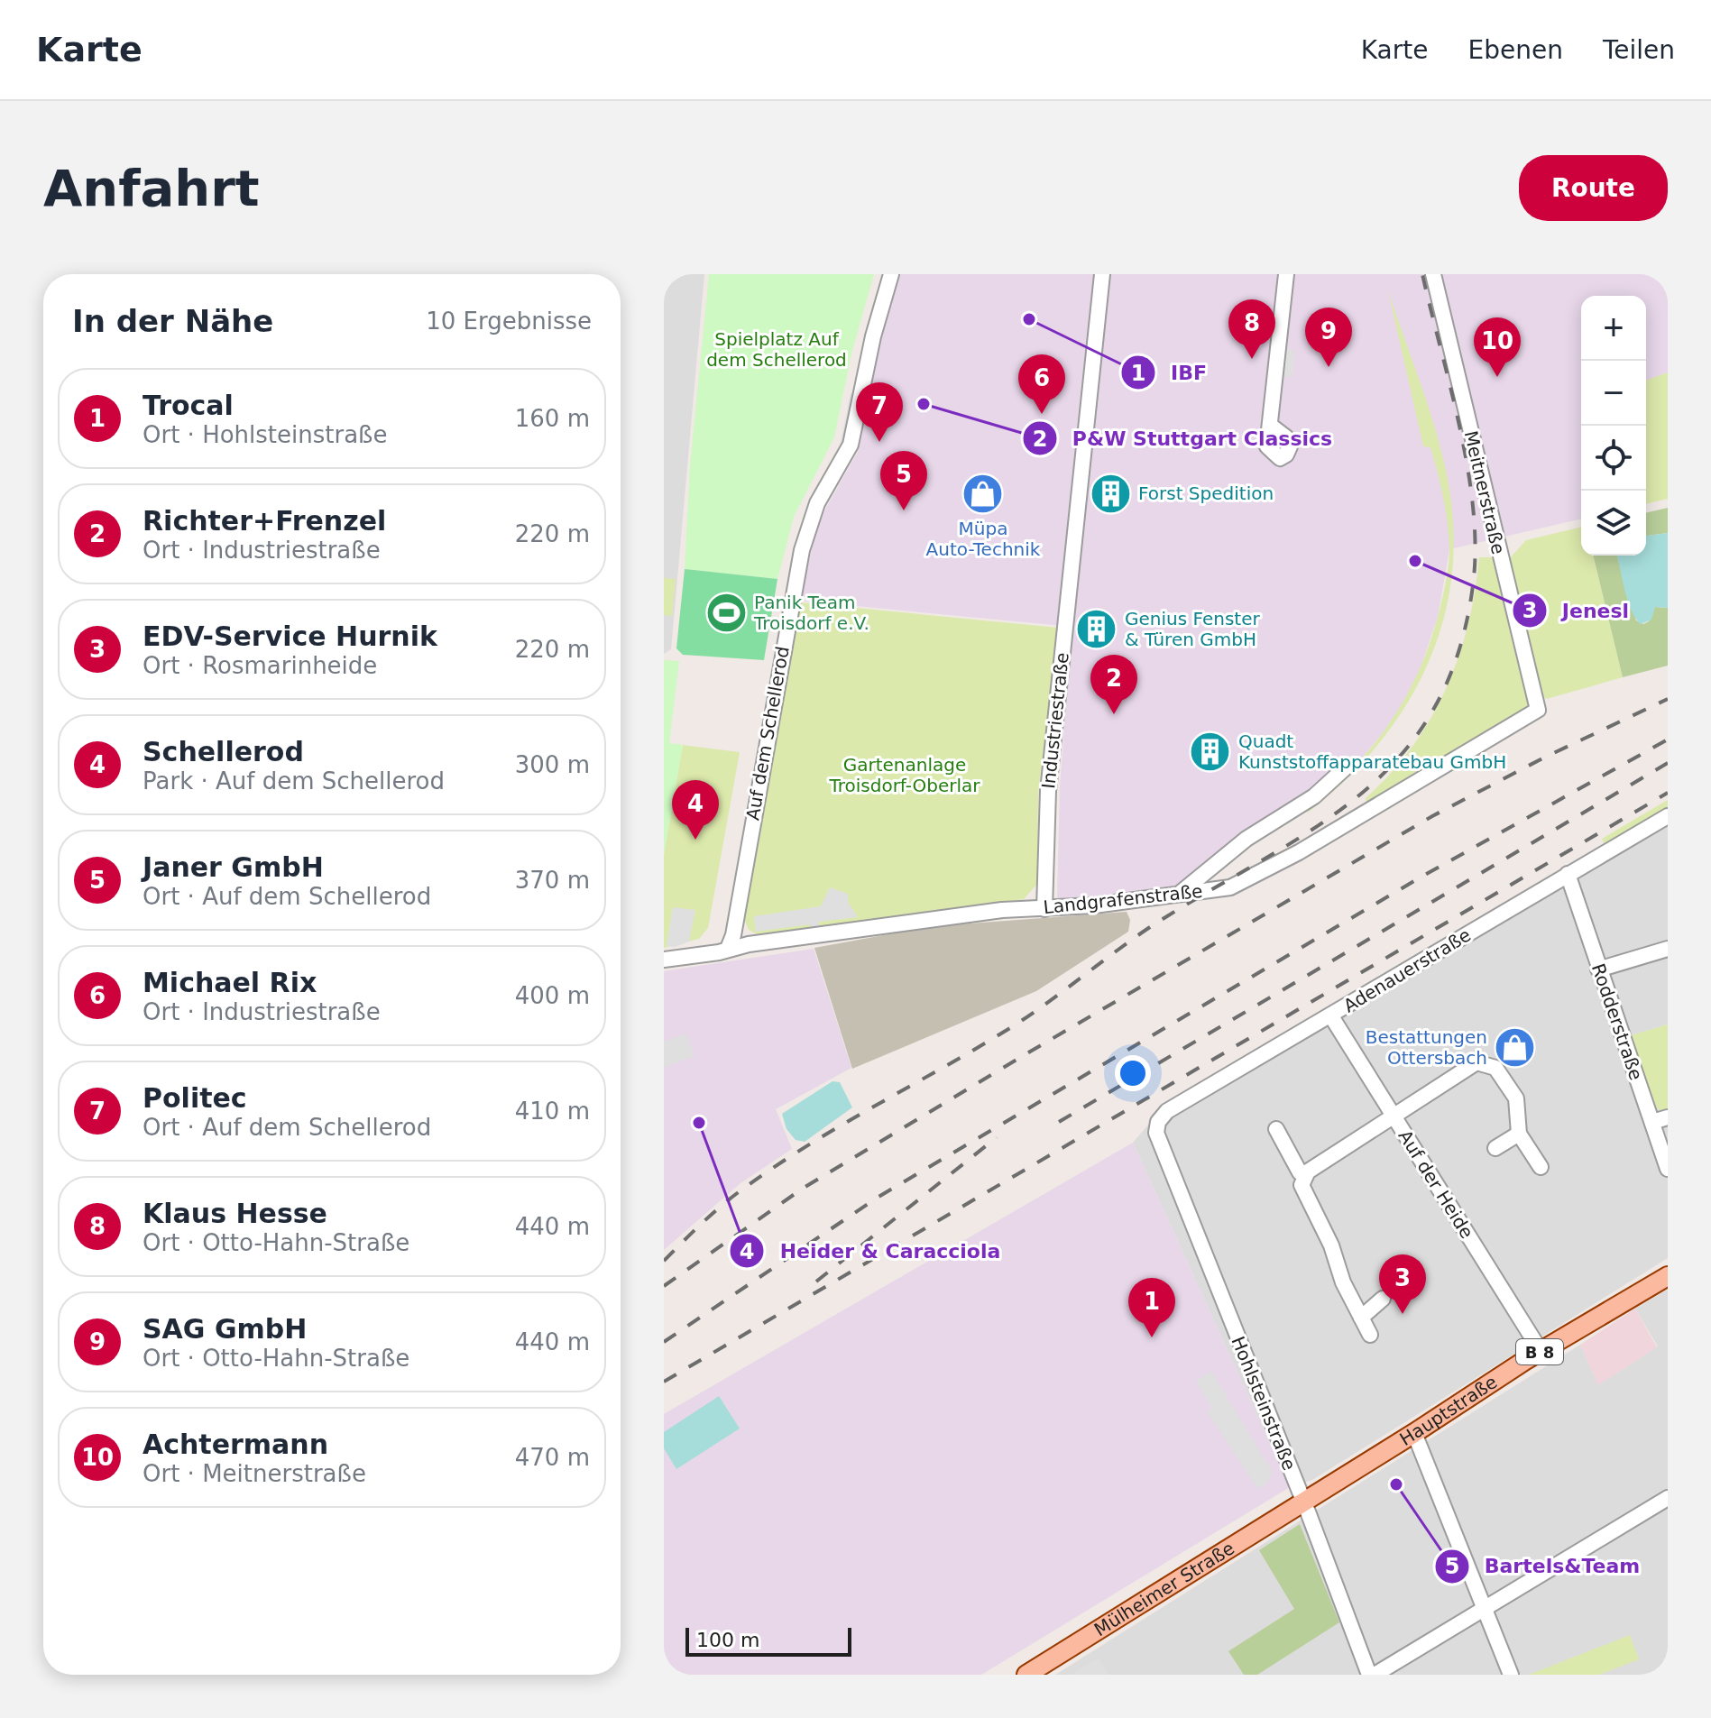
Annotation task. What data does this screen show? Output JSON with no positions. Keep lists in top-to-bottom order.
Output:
{
  "streets": {
    "main road": ["B 8", "Hauptstraße", "Mülheimer Straße"],
    "street": [
      "Meitnerstraße",
      "Industriestraße",
      "Auf dem Schellerod",
      "Landgrafenstraße",
      "Adenauerstraße",
      "Rodderstraße",
      "Auf der Heide",
      "Hohlsteinstraße"
    ]
  },
  "crossings": [
    ["Meitnerstraße", "Landgrafenstraße"],
    ["Industriestraße", "Landgrafenstraße"],
    ["Auf dem Schellerod", "Landgrafenstraße"],
    ["Adenauerstraße", "Rodderstraße"],
    ["Adenauerstraße", "Auf der Heide"],
    ["Adenauerstraße", "Hohlsteinstraße"],
    ["Auf der Heide", "Hauptstraße"],
    ["Hohlsteinstraße", "Hauptstraße"],
    ["Hohlsteinstraße", "Mülheimer Straße"],
    ["Hauptstraße", "Mülheimer Straße"]
  ],
  "parks": ["Spielplatz Auf dem Schellerod", "Gartenanlage Troisdorf-Oberlar"],
  "places": {
    "other": [
      "IBF",
      "P&W Stuttgart Classics",
      "Jenesl",
      "Heider & Caracciola",
      "Bartels&Team"
    ],
    "shop": ["Müpa Auto-Technik", "Bestattungen Ottersbach"],
    "building": ["Forst Spedition", "Genius Fenster & Türen GmbH", "Quadt Kunststoffapparatebau GmbH"],
    "sports": ["Panik Team Troisdorf e.V."]
  },
  "scale_bar": "100 m",
  "page": {
    "header": "Karte",
    "nav": ["Karte", "Ebenen", "Teilen"],
    "buttons": "Route",
    "title": "Anfahrt",
    "heading": ["In der Nähe", "10 Ergebnisse"],
    "map_buttons": ["+", "−"],
    "pins": [
      "8",
      "9",
      "10",
      "6",
      "7",
      "5",
      "2",
      "4",
      "3",
      "1"
    ],
    "list": [
      {
        "mark": "1",
        "name": "Trocal",
        "note": "Ort · Hohlsteinstraße",
        "value": "160 m"
      },
      {
        "mark": "2",
        "name": "Richter+Frenzel",
        "note": "Ort · Industriestraße",
        "value": "220 m"
      },
      {
        "mark": "3",
        "name": "EDV-Service Hurnik",
        "note": "Ort · Rosmarinheide",
        "value": "220 m"
      },
      {
        "mark": "4",
        "name": "Schellerod",
        "note": "Park · Auf dem Schellerod",
        "value": "300 m"
      },
      {
        "mark": "5",
        "name": "Janer GmbH",
        "note": "Ort · Auf dem Schellerod",
        "value": "370 m"
      },
      {
        "mark": "6",
        "name": "Michael Rix",
        "note": "Ort · Industriestraße",
        "value": "400 m"
      },
      {
        "mark": "7",
        "name": "Politec",
        "note": "Ort · Auf dem Schellerod",
        "value": "410 m"
      },
      {
        "mark": "8",
        "name": "Klaus Hesse",
        "note": "Ort · Otto-Hahn-Straße",
        "value": "440 m"
      },
      {
        "mark": "9",
        "name": "SAG GmbH",
        "note": "Ort · Otto-Hahn-Straße",
        "value": "440 m"
      },
      {
        "mark": "10",
        "name": "Achtermann",
        "note": "Ort · Meitnerstraße",
        "value": "470 m"
      }
    ],
    "scale": "100 m"
  }
}
